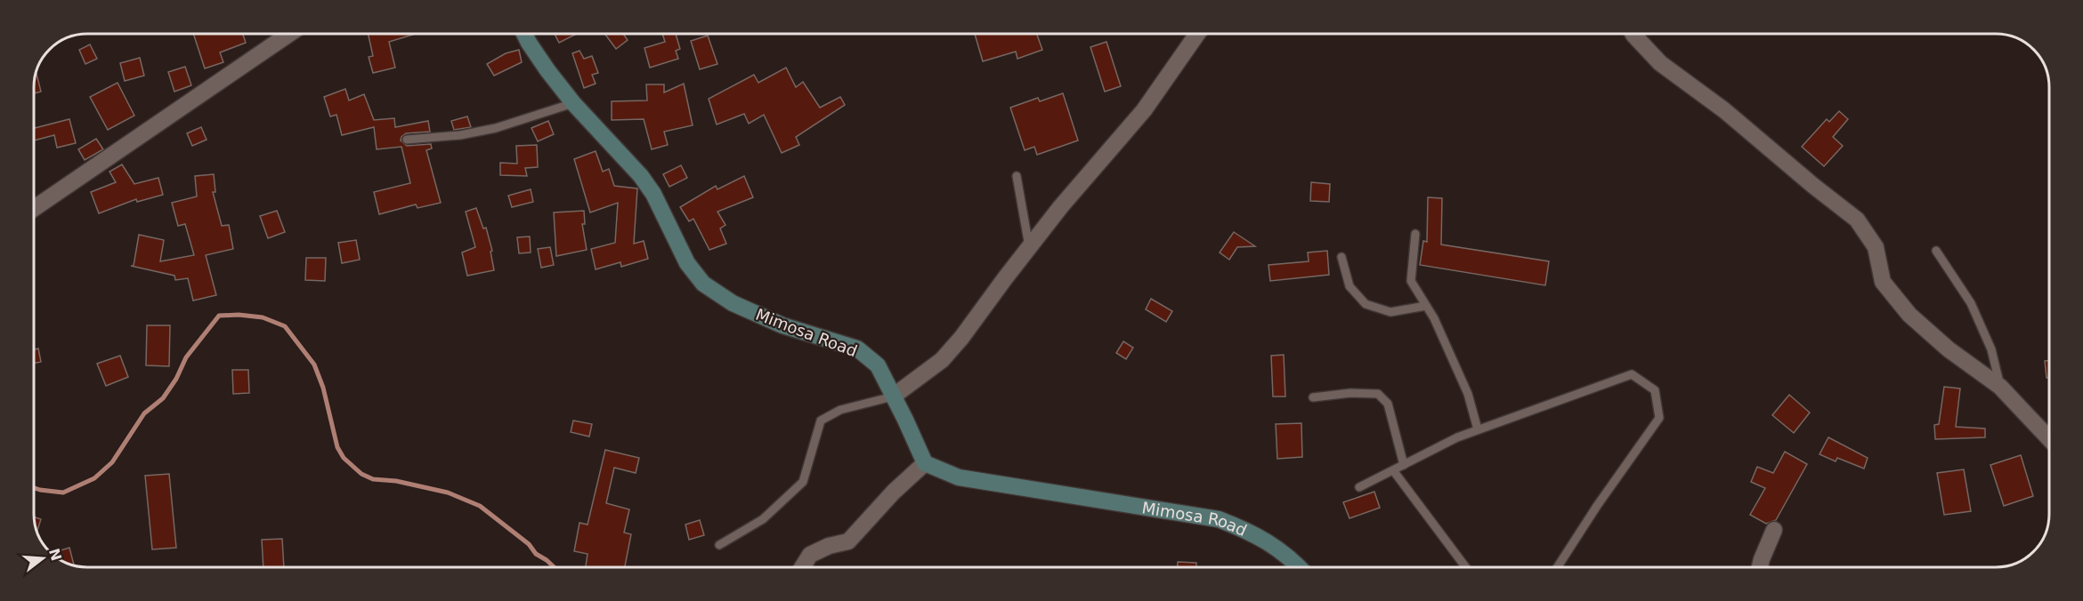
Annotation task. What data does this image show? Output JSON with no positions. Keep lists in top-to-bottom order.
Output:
{
  "streets": {
    "street": ["Mimosa Road"]
  },
  "north": "right"
}
